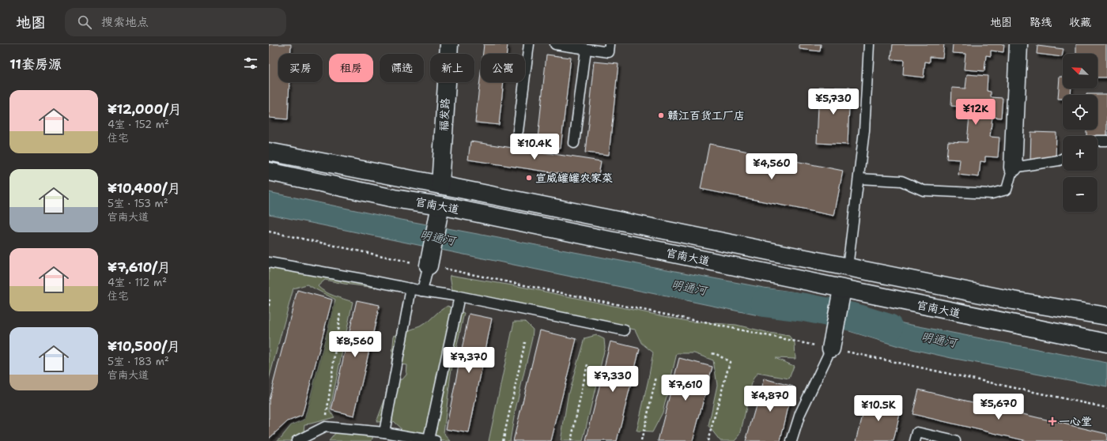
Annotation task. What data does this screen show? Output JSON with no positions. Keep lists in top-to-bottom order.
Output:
{
  "streets": {
    "main road": ["福发路", "官南大道"]
  },
  "crossings": [
    ["福发路", "官南大道"]
  ],
  "water": ["明通河"],
  "places": {
    "other": ["赣江百货工厂店", "宣威罐罐农家菜"],
    "health": ["一心堂"]
  },
  "north": "top left",
  "page": {
    "header": "地图",
    "search": "搜索地点",
    "nav": ["地图", "路线", "收藏"],
    "heading": "11套房源",
    "map_buttons": ["+", "−"],
    "chip": [
      "买房",
      "租房",
      "筛选",
      "新上",
      "公寓"
    ],
    "list": [
      {
        "name": "¥12,000/月",
        "note": "4室 · 152 m² · 住宅"
      },
      {
        "name": "¥10,400/月",
        "note": "5室 · 153 m² · 官南大道"
      },
      {
        "name": "¥7,610/月",
        "note": "4室 · 112 m² · 住宅"
      },
      {
        "name": "¥10,500/月",
        "note": "5室 · 183 m² · 官南大道"
      }
    ],
    "price": [
      "¥5,730",
      "¥12K",
      "¥10.4K",
      "¥4,560",
      "¥8,560",
      "¥7,370",
      "¥7,330",
      "¥7,610",
      "¥4,870",
      "¥5,670",
      "¥10.5K"
    ]
  }
}
